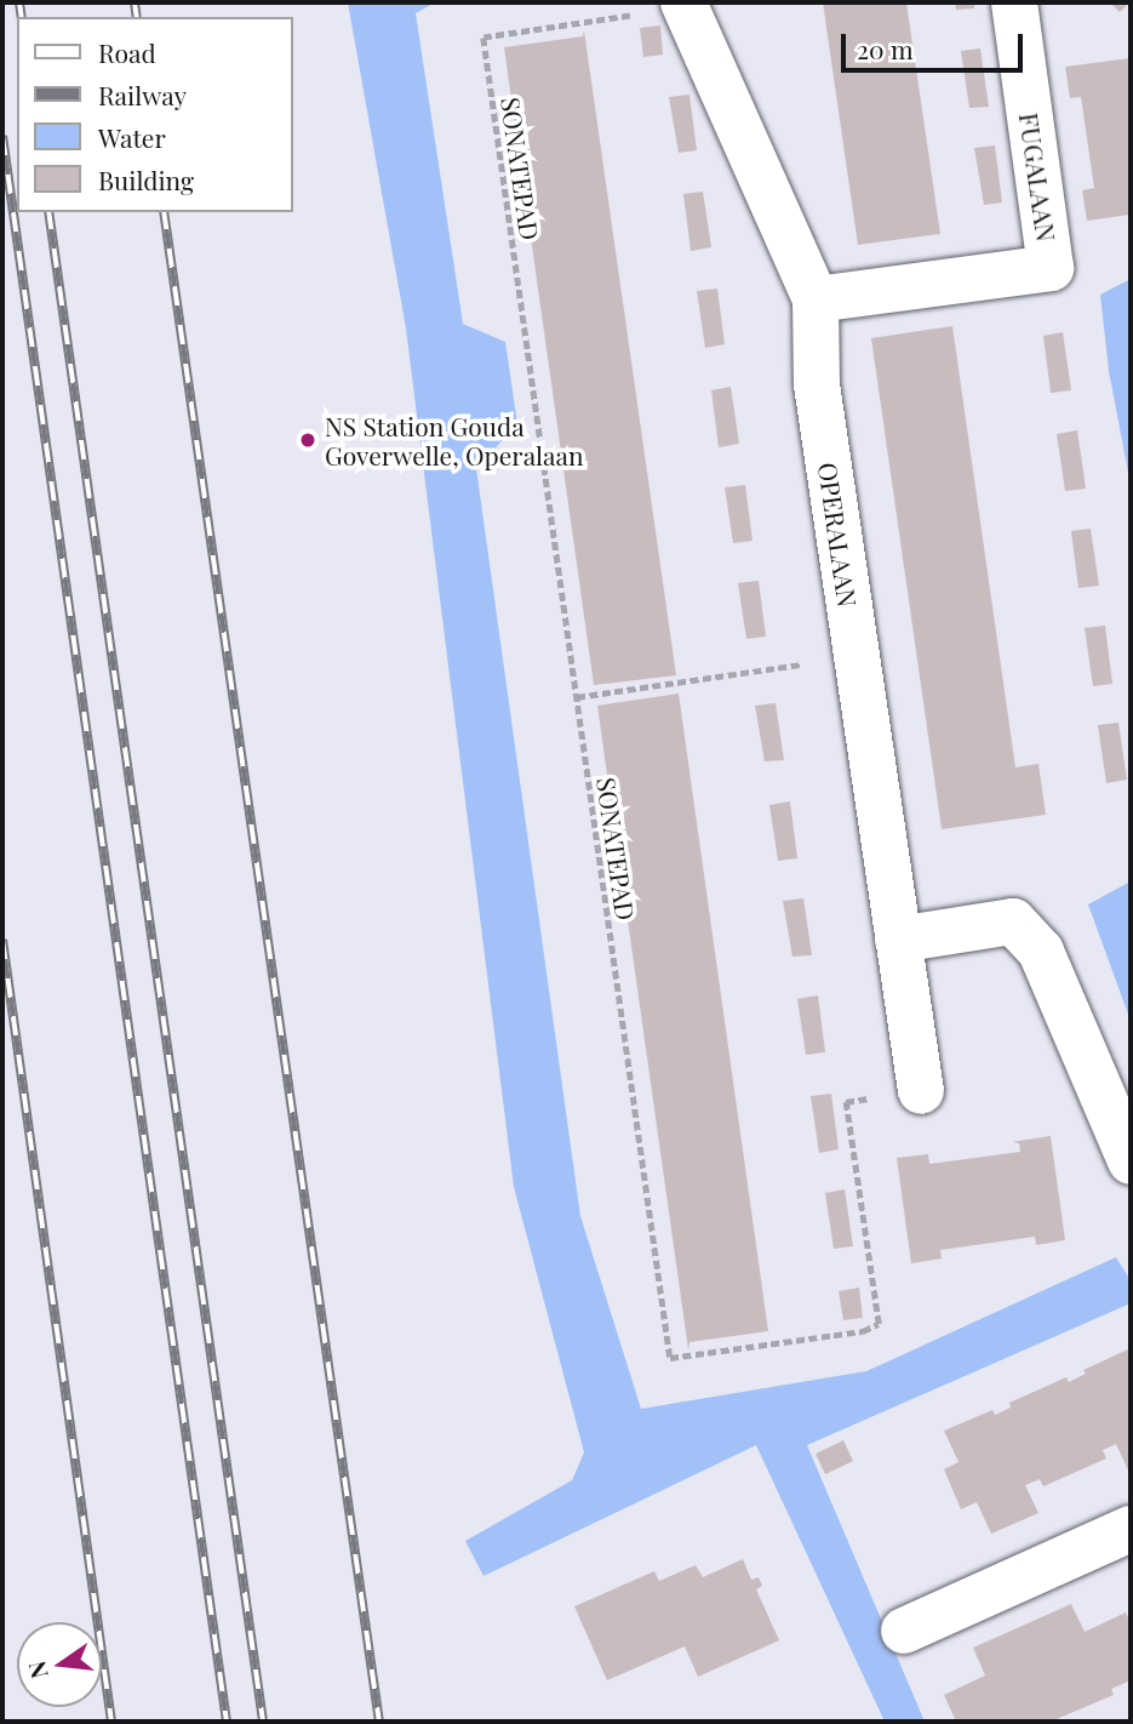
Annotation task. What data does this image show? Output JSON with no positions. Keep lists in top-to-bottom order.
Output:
{
  "streets": {
    "street": ["FUGALAAN", "OPERALAAN"],
    "path": ["SONATEPAD"]
  },
  "crossings": [
    ["SONATEPAD", "OPERALAAN"],
    ["FUGALAAN", "OPERALAAN"]
  ],
  "places": ["NS Station Gouda Goverwelle, Operalaan"],
  "legend": [
    "Road",
    "Railway",
    "Water",
    "Building"
  ],
  "scale_bar": "20 m",
  "north": "left"
}
